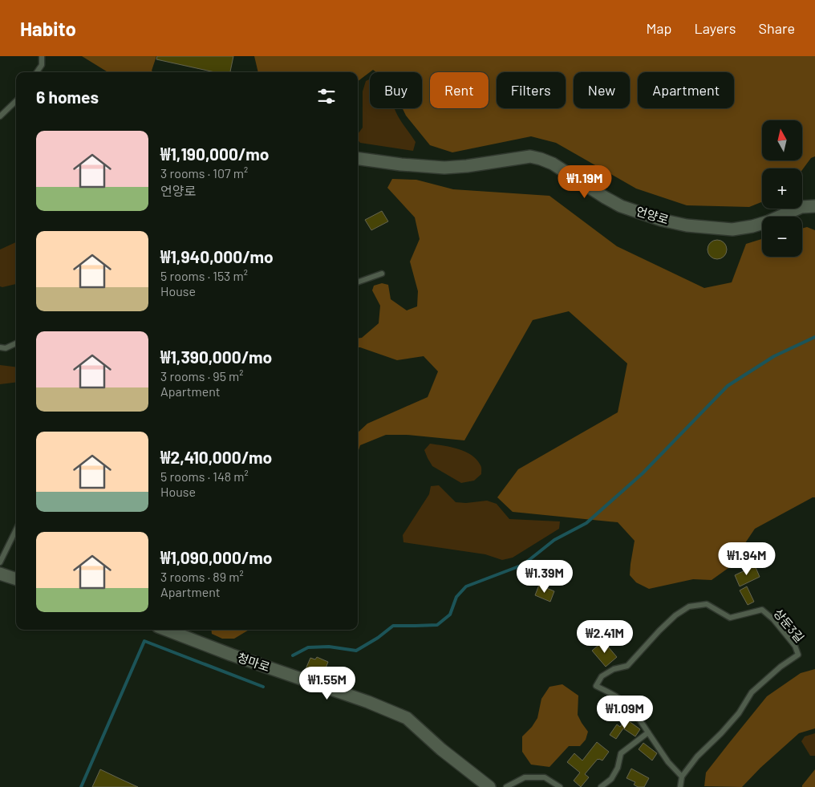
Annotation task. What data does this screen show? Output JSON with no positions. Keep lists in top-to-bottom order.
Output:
{
  "streets": {
    "street": ["언양로", "청마로"],
    "lane": ["상둔3길"]
  },
  "north": "top",
  "page": {
    "header": "Habito",
    "nav": ["Map", "Layers", "Share"],
    "chip": [
      "Buy",
      "Rent",
      "Filters",
      "New",
      "Apartment"
    ],
    "heading": "6 homes",
    "map_buttons": ["+", "−"],
    "list": [
      {
        "name": "₩1,190,000/mo",
        "note": "3 rooms · 107 m² · 언양로"
      },
      {
        "name": "₩1,940,000/mo",
        "note": "5 rooms · 153 m² · House"
      },
      {
        "name": "₩1,390,000/mo",
        "note": "3 rooms · 95 m² · Apartment"
      },
      {
        "name": "₩2,410,000/mo",
        "note": "5 rooms · 148 m² · House"
      },
      {
        "name": "₩1,090,000/mo",
        "note": "3 rooms · 89 m² · Apartment"
      }
    ],
    "price": [
      "₩1.19M",
      "₩1.94M",
      "₩1.39M",
      "₩2.41M",
      "₩1.55M",
      "₩1.09M"
    ]
  }
}
